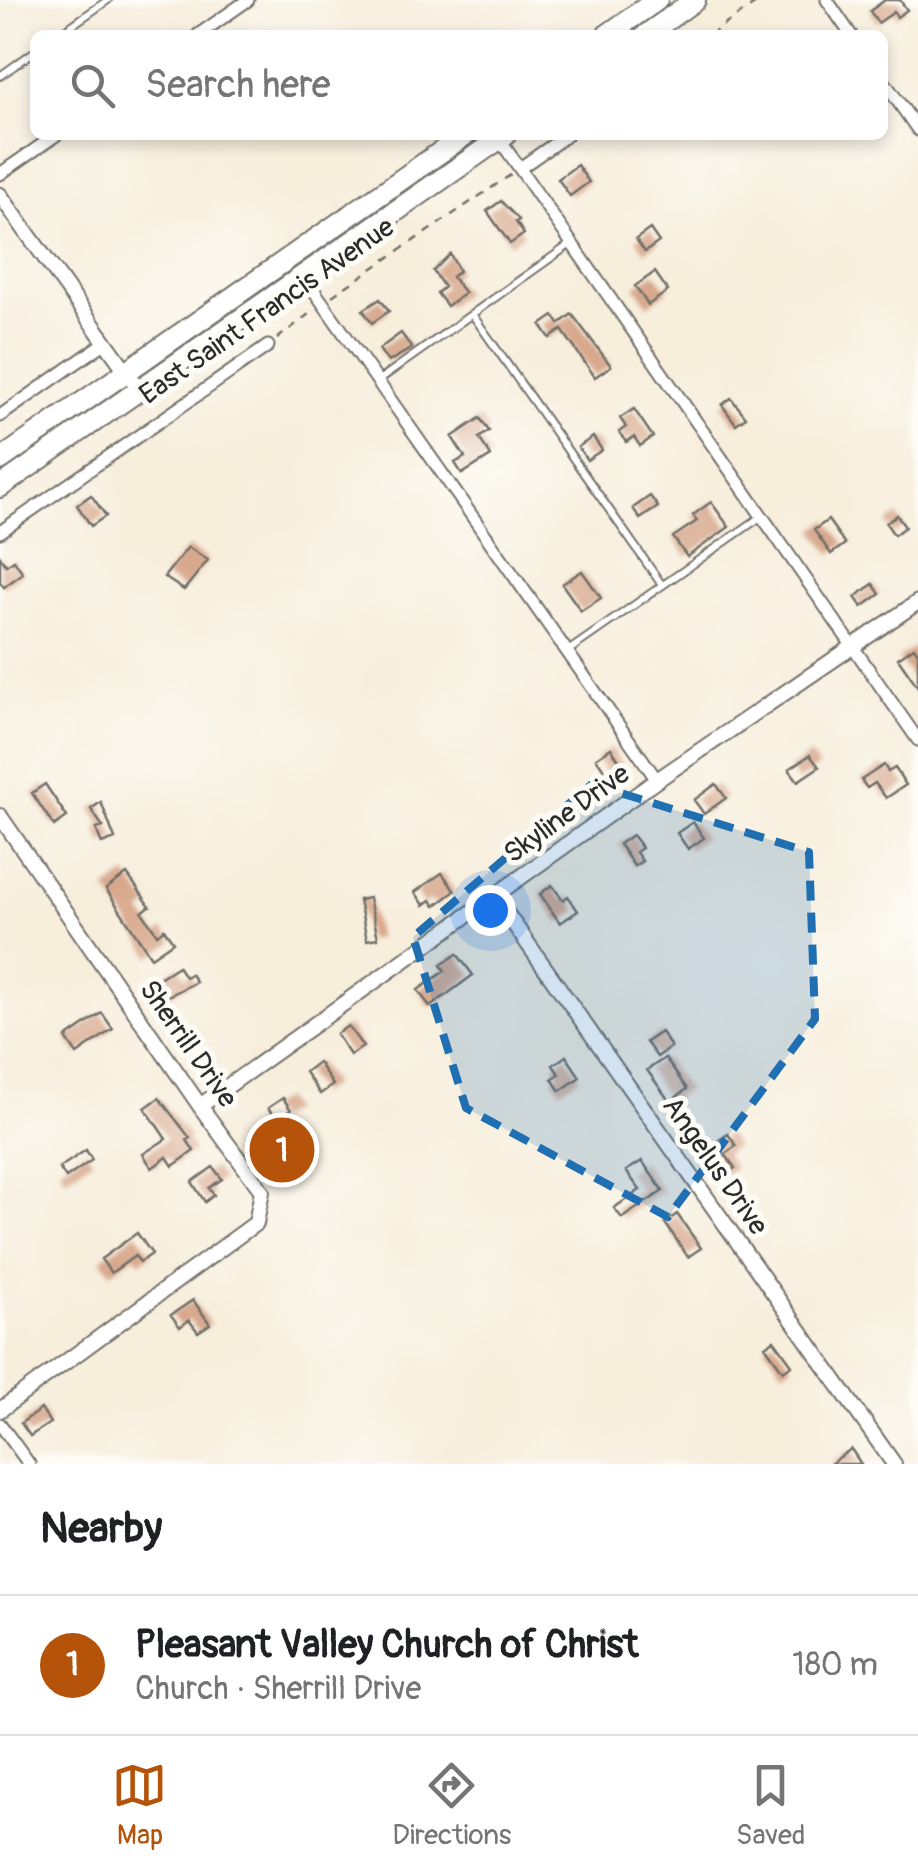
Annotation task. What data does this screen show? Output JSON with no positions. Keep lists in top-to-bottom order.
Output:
{
  "streets": {
    "highway": ["East Saint Francis Avenue"],
    "street": ["Skyline Drive", "Sherrill Drive", "Angelus Drive"]
  },
  "crossings": [
    ["Skyline Drive", "Sherrill Drive"],
    ["Skyline Drive", "Angelus Drive"]
  ],
  "page": {
    "search": "Search here",
    "pins": "1",
    "heading": "Nearby",
    "list": [
      {
        "mark": "1",
        "name": "Pleasant Valley Church of Christ",
        "note": "Church · Sherrill Drive",
        "value": "180 m"
      }
    ],
    "nav": ["Map", "Directions", "Saved"]
  }
}
